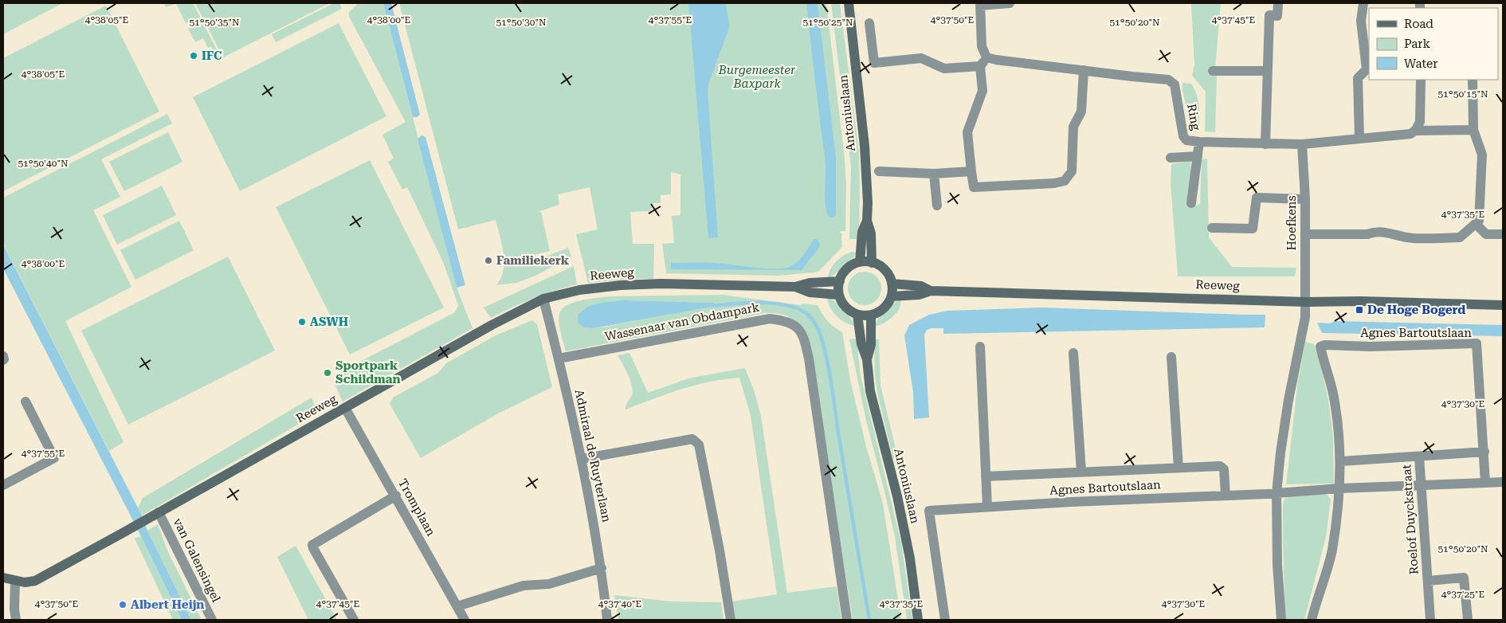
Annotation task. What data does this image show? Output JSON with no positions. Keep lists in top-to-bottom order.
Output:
{
  "streets": {
    "main road": ["Antoniuslaan", "Reeweg"],
    "street": [
      "Ring",
      "Hoefkens",
      "Wassenaar van Obdampark",
      "Agnes Bartoutslaan",
      "Admiraal de Ruyterlaan",
      "Tromplaan",
      "Roelof Duyckstraat",
      "van Galensingel"
    ]
  },
  "crossings": [
    ["Antoniuslaan", "Reeweg"],
    ["Ring", "Hoefkens"],
    ["Hoefkens", "Reeweg"],
    ["Reeweg", "Admiraal de Ruyterlaan"],
    ["Reeweg", "Tromplaan"],
    ["Reeweg", "van Galensingel"],
    ["Wassenaar van Obdampark", "Admiraal de Ruyterlaan"],
    ["Agnes Bartoutslaan", "Roelof Duyckstraat"]
  ],
  "parks": ["Burgemeester Baxpark"],
  "places": {
    "other": [
      "IFC",
      "Familiekerk",
      "ASWH",
      "Sportpark Schildman",
      "Albert Heijn"
    ],
    "transit": ["De Hoge Bogerd"]
  },
  "legend": ["Road", "Park", "Water"],
  "coordinates": [
    "4°38'05\"E",
    "4°38'00\"E",
    "4°37'55\"E",
    "4°37'50\"E",
    "4°37'45\"E",
    "51°50'35\"N",
    "51°50'30\"N",
    "51°50'25\"N",
    "51°50'20\"N",
    "51°50'15\"N",
    "51°50'40\"N",
    "4°37'35\"E",
    "4°37'30\"E",
    "4°37'25\"E",
    "4°37'40\"E"
  ]
}
